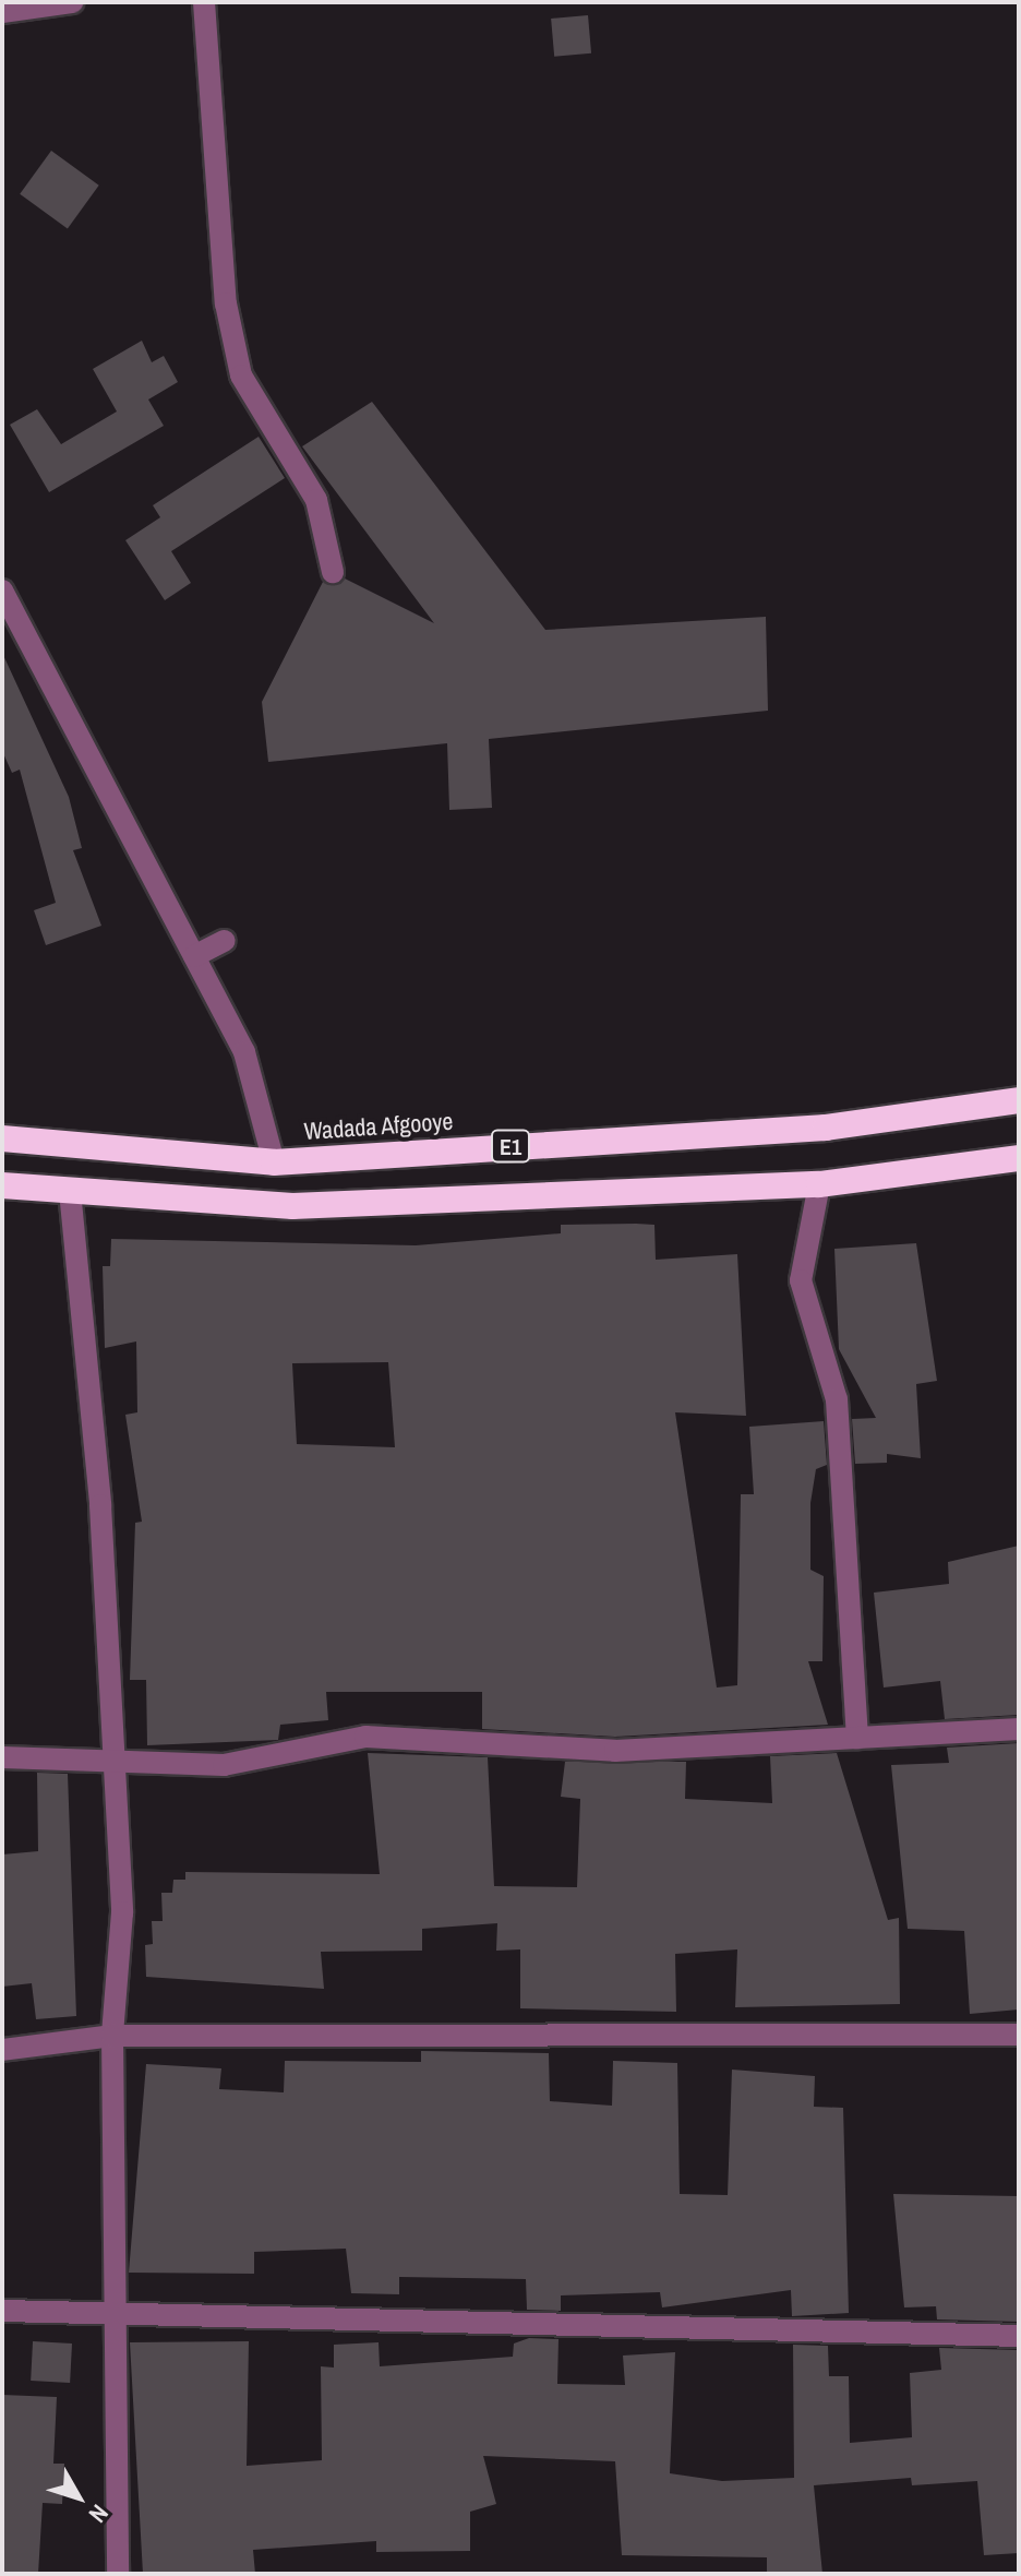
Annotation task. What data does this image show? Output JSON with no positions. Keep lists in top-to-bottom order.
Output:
{
  "streets": {
    "highway": ["Wadada Afgooye", "E1"]
  },
  "north": "bottom right"
}
